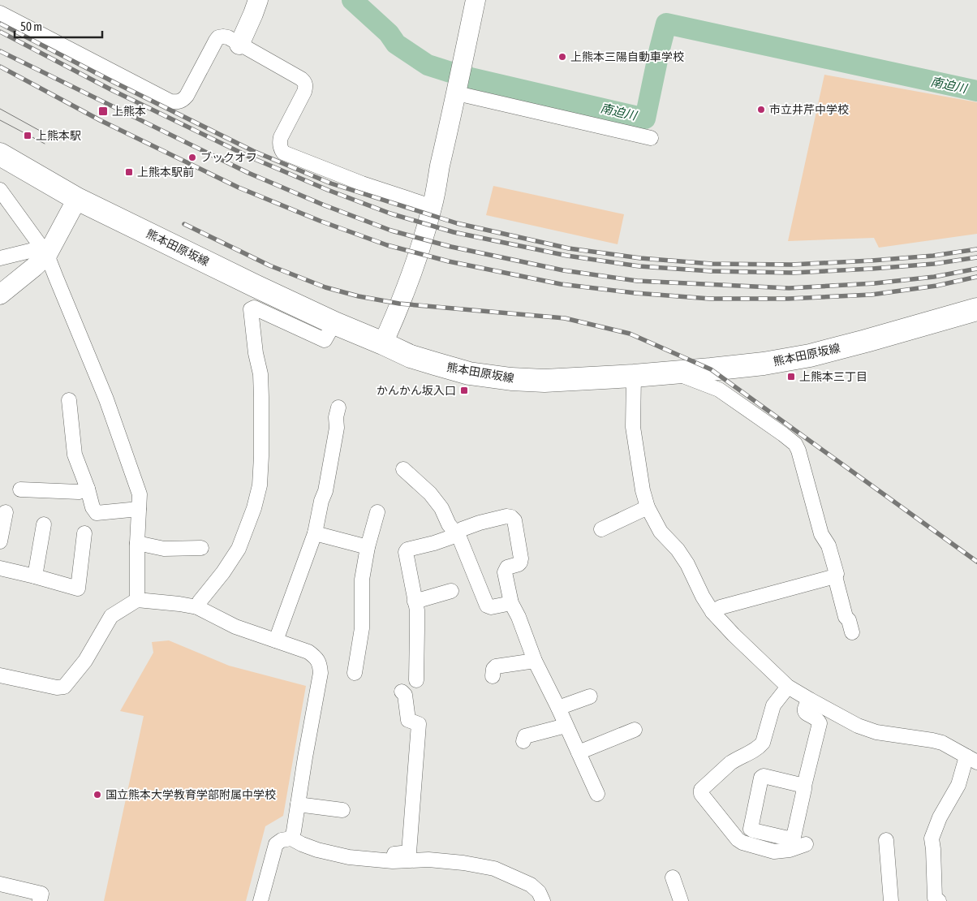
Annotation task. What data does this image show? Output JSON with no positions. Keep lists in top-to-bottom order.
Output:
{
  "streets": {
    "main road": ["熊本田原坂線"]
  },
  "water": ["南迫川"],
  "places": {
    "other": [
      "上熊本三陽自動車学校",
      "市立井芹中学校",
      "ブックオフ",
      "国立熊本大学教育学部附属中学校"
    ],
    "transit": [
      "上熊本",
      "上熊本駅",
      "上熊本駅前",
      "上熊本三丁目",
      "かんかん坂入口"
    ]
  },
  "scale_bar": "50 m"
}
